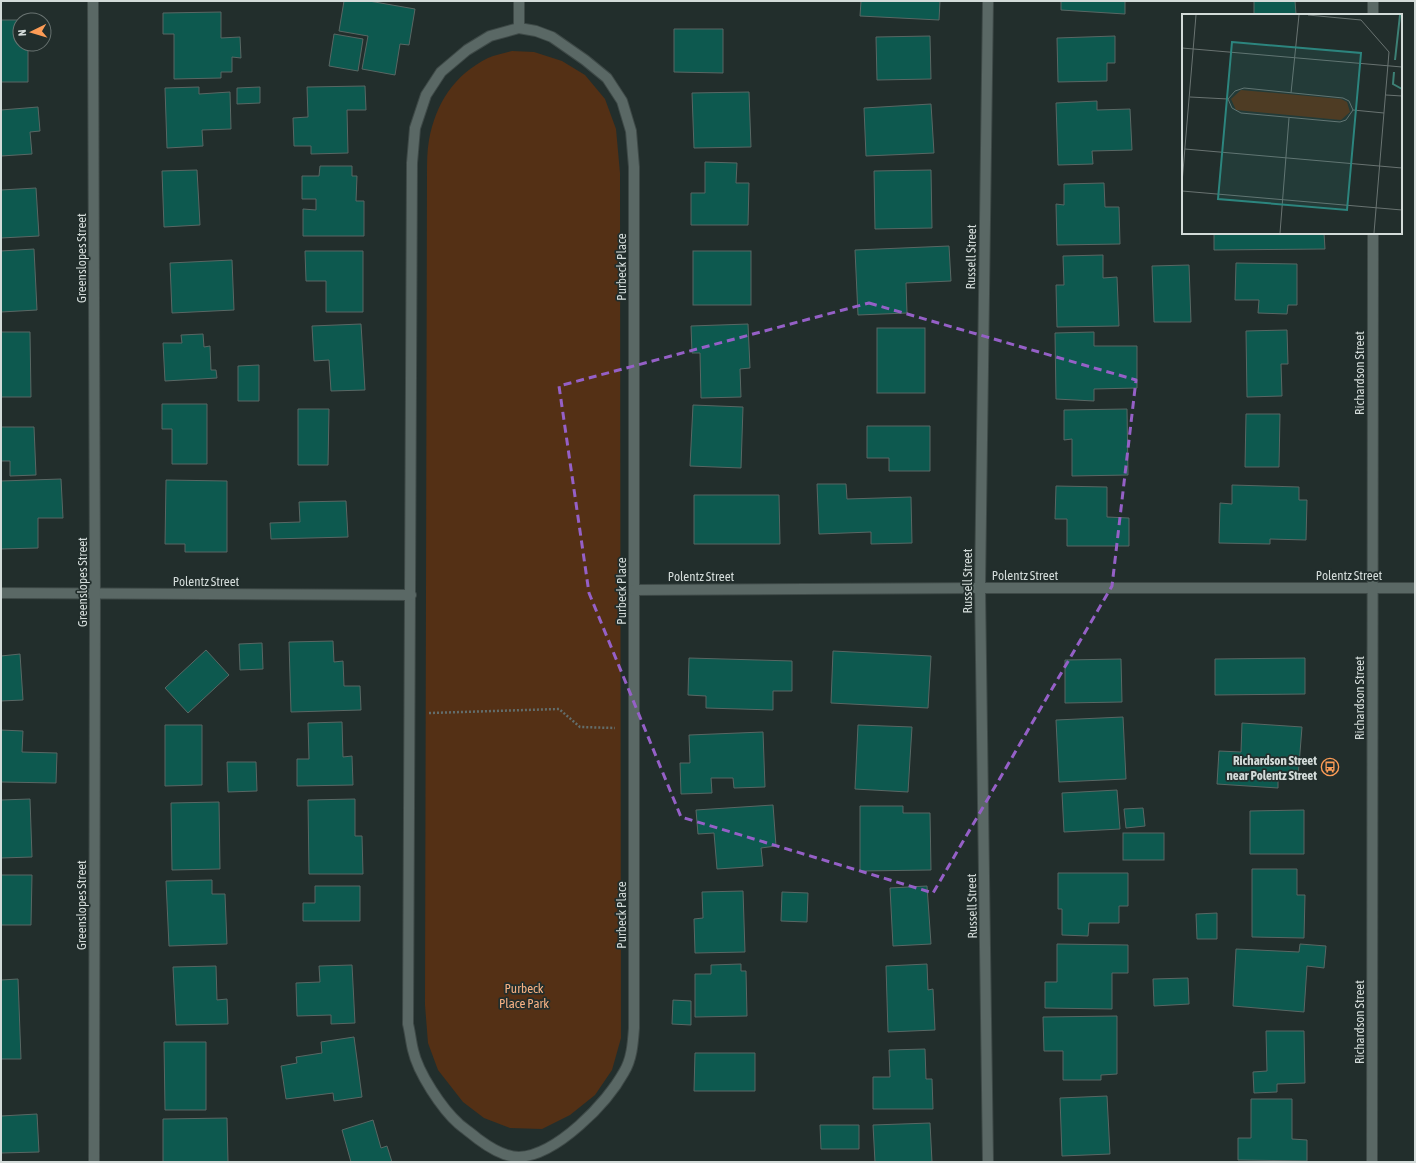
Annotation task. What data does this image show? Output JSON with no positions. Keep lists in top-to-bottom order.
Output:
{
  "streets": {
    "street": [
      "Russell Street",
      "Greenslopes Street",
      "Purbeck Place",
      "Richardson Street",
      "Polentz Street"
    ]
  },
  "crossings": [
    ["Russell Street", "Polentz Street"],
    ["Greenslopes Street", "Polentz Street"],
    ["Purbeck Place", "Polentz Street"],
    ["Richardson Street", "Polentz Street"]
  ],
  "parks": ["Purbeck Place Park"],
  "places": {
    "bus stop": ["Richardson Street near Polentz Street"]
  },
  "north": "left"
}
